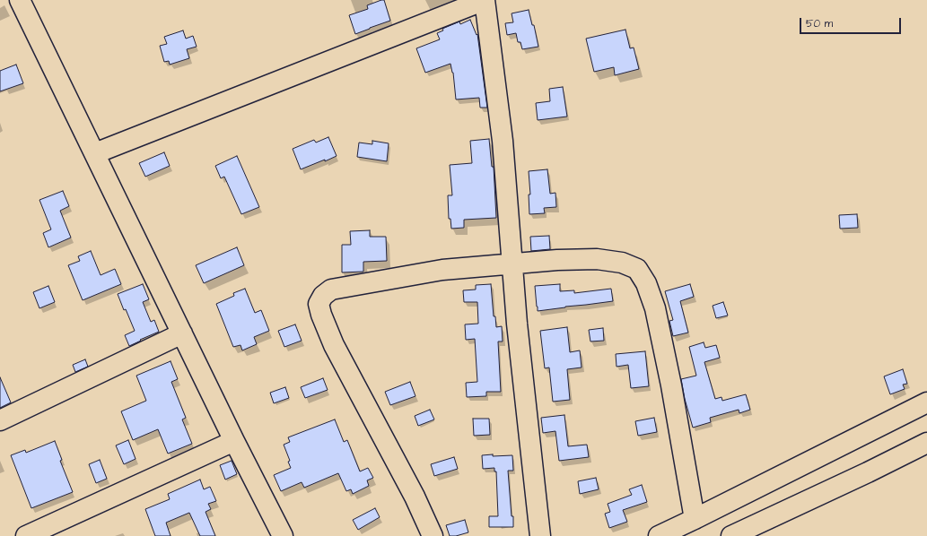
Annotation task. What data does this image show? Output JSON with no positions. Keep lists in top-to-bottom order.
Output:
{
  "scale_bar": "50 m"
}
